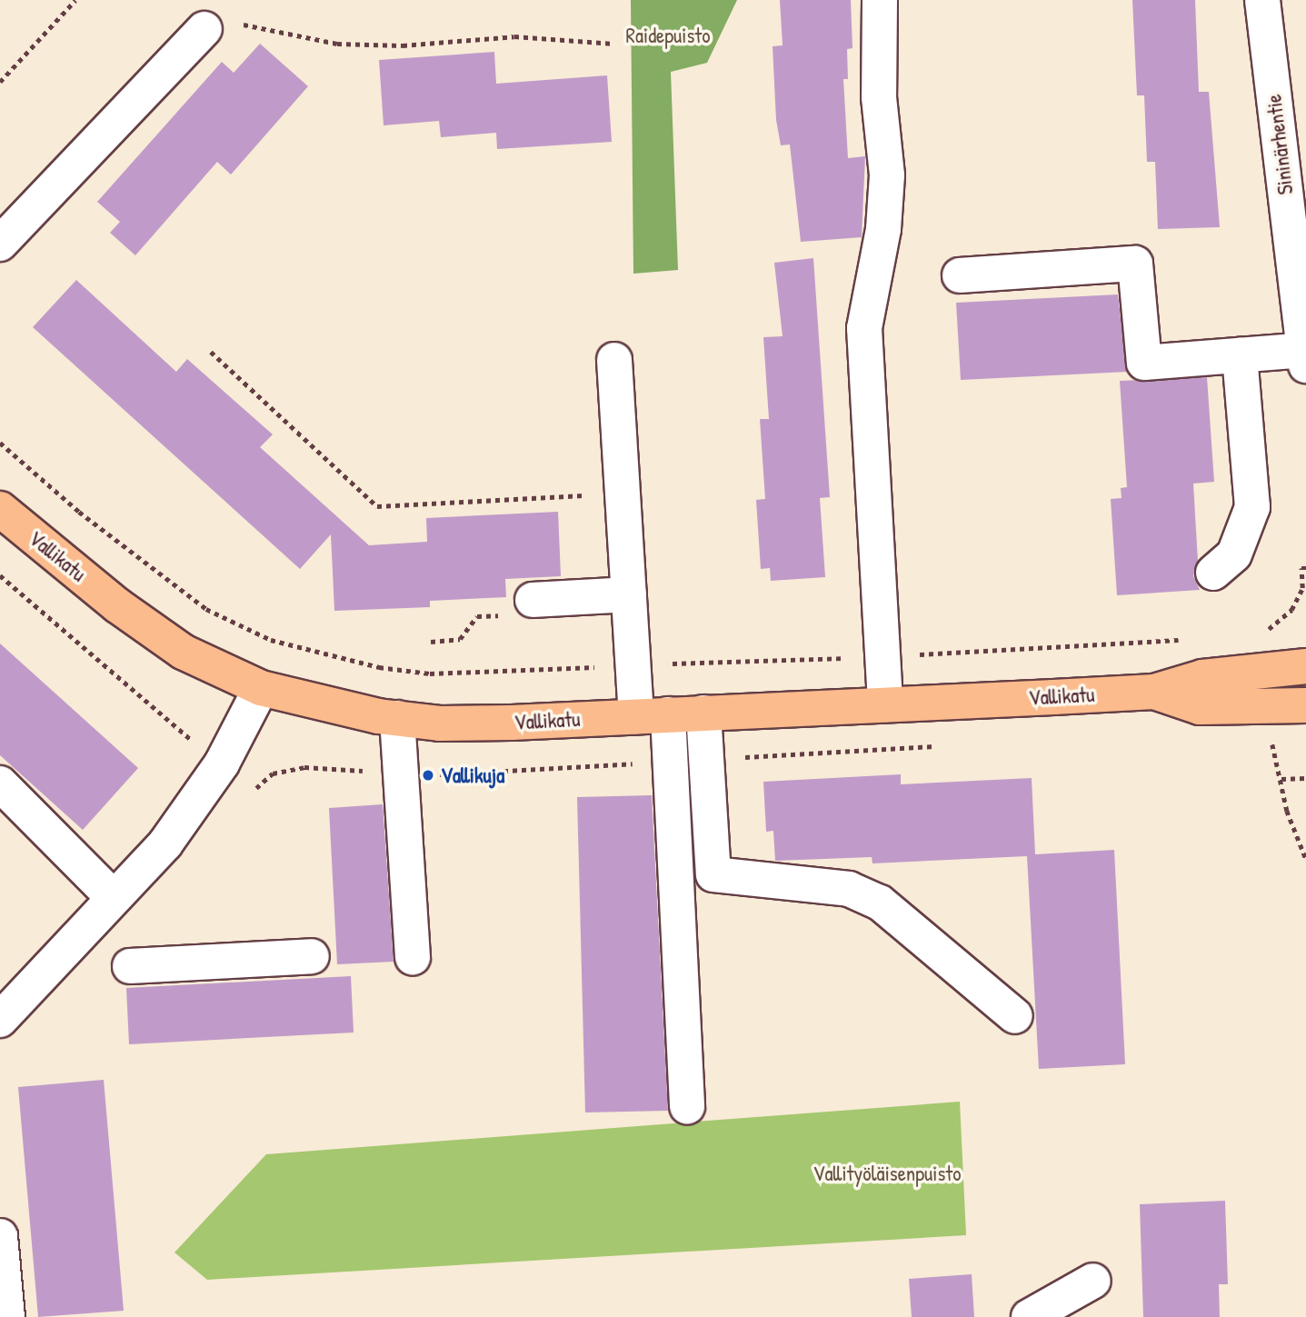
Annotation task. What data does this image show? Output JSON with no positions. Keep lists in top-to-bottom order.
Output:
{
  "streets": {
    "main road": ["Vallikatu"],
    "street": ["Sininärhentie"]
  },
  "parks": ["Raidepuisto", "Vallityöläisenpuisto"],
  "places": ["Vallikuja"]
}
